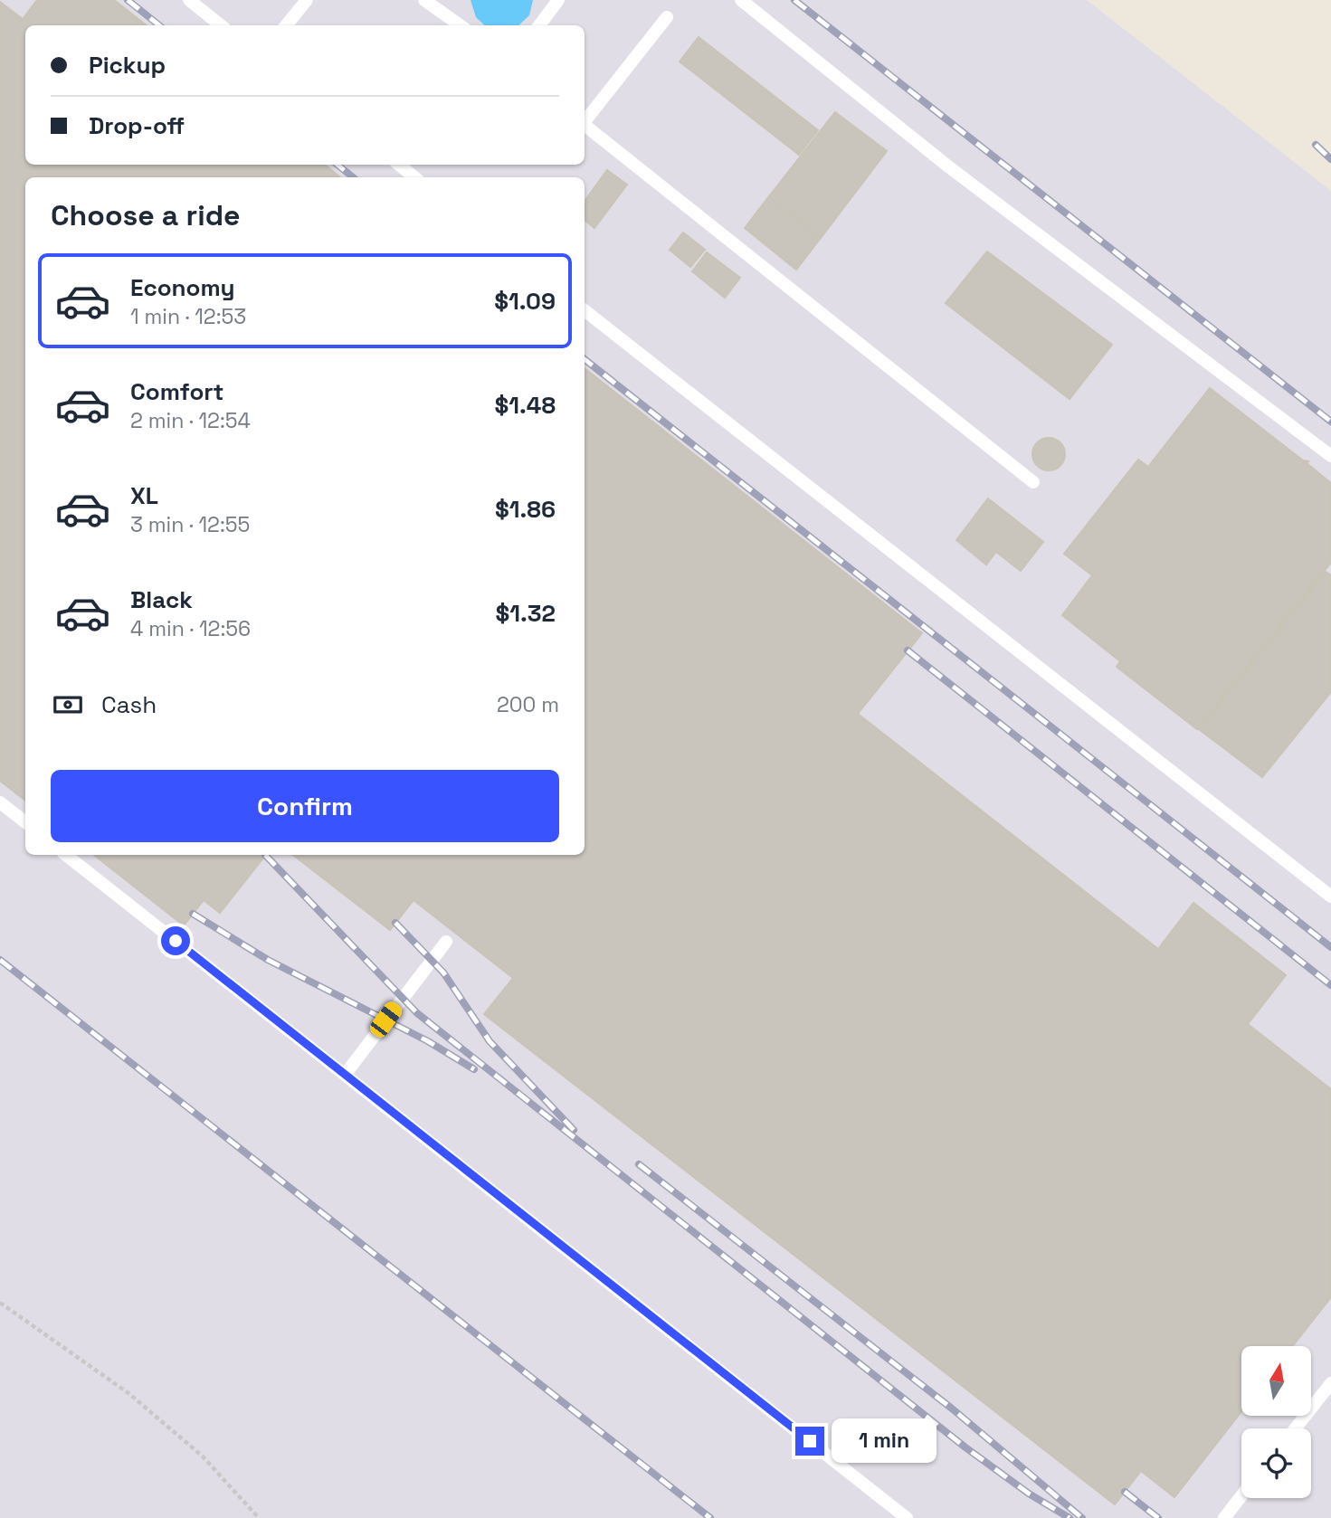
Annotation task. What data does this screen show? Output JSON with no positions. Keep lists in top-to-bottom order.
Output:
{
  "north": "top",
  "page": {
    "banner": ["Pickup", "Drop-off"],
    "heading": "Choose a ride",
    "list": [
      {
        "name": "Economy",
        "note": "1 min · 12:53",
        "value": "$1.09"
      },
      {
        "name": "Comfort",
        "note": "2 min · 12:54",
        "value": "$1.48"
      },
      {
        "name": "XL",
        "note": "3 min · 12:55",
        "value": "$1.86"
      },
      {
        "name": "Black",
        "note": "4 min · 12:56",
        "value": "$1.32"
      }
    ],
    "pay": ["Cash", "200 m"],
    "buttons": "Confirm",
    "bubble": "1 min"
  }
}
